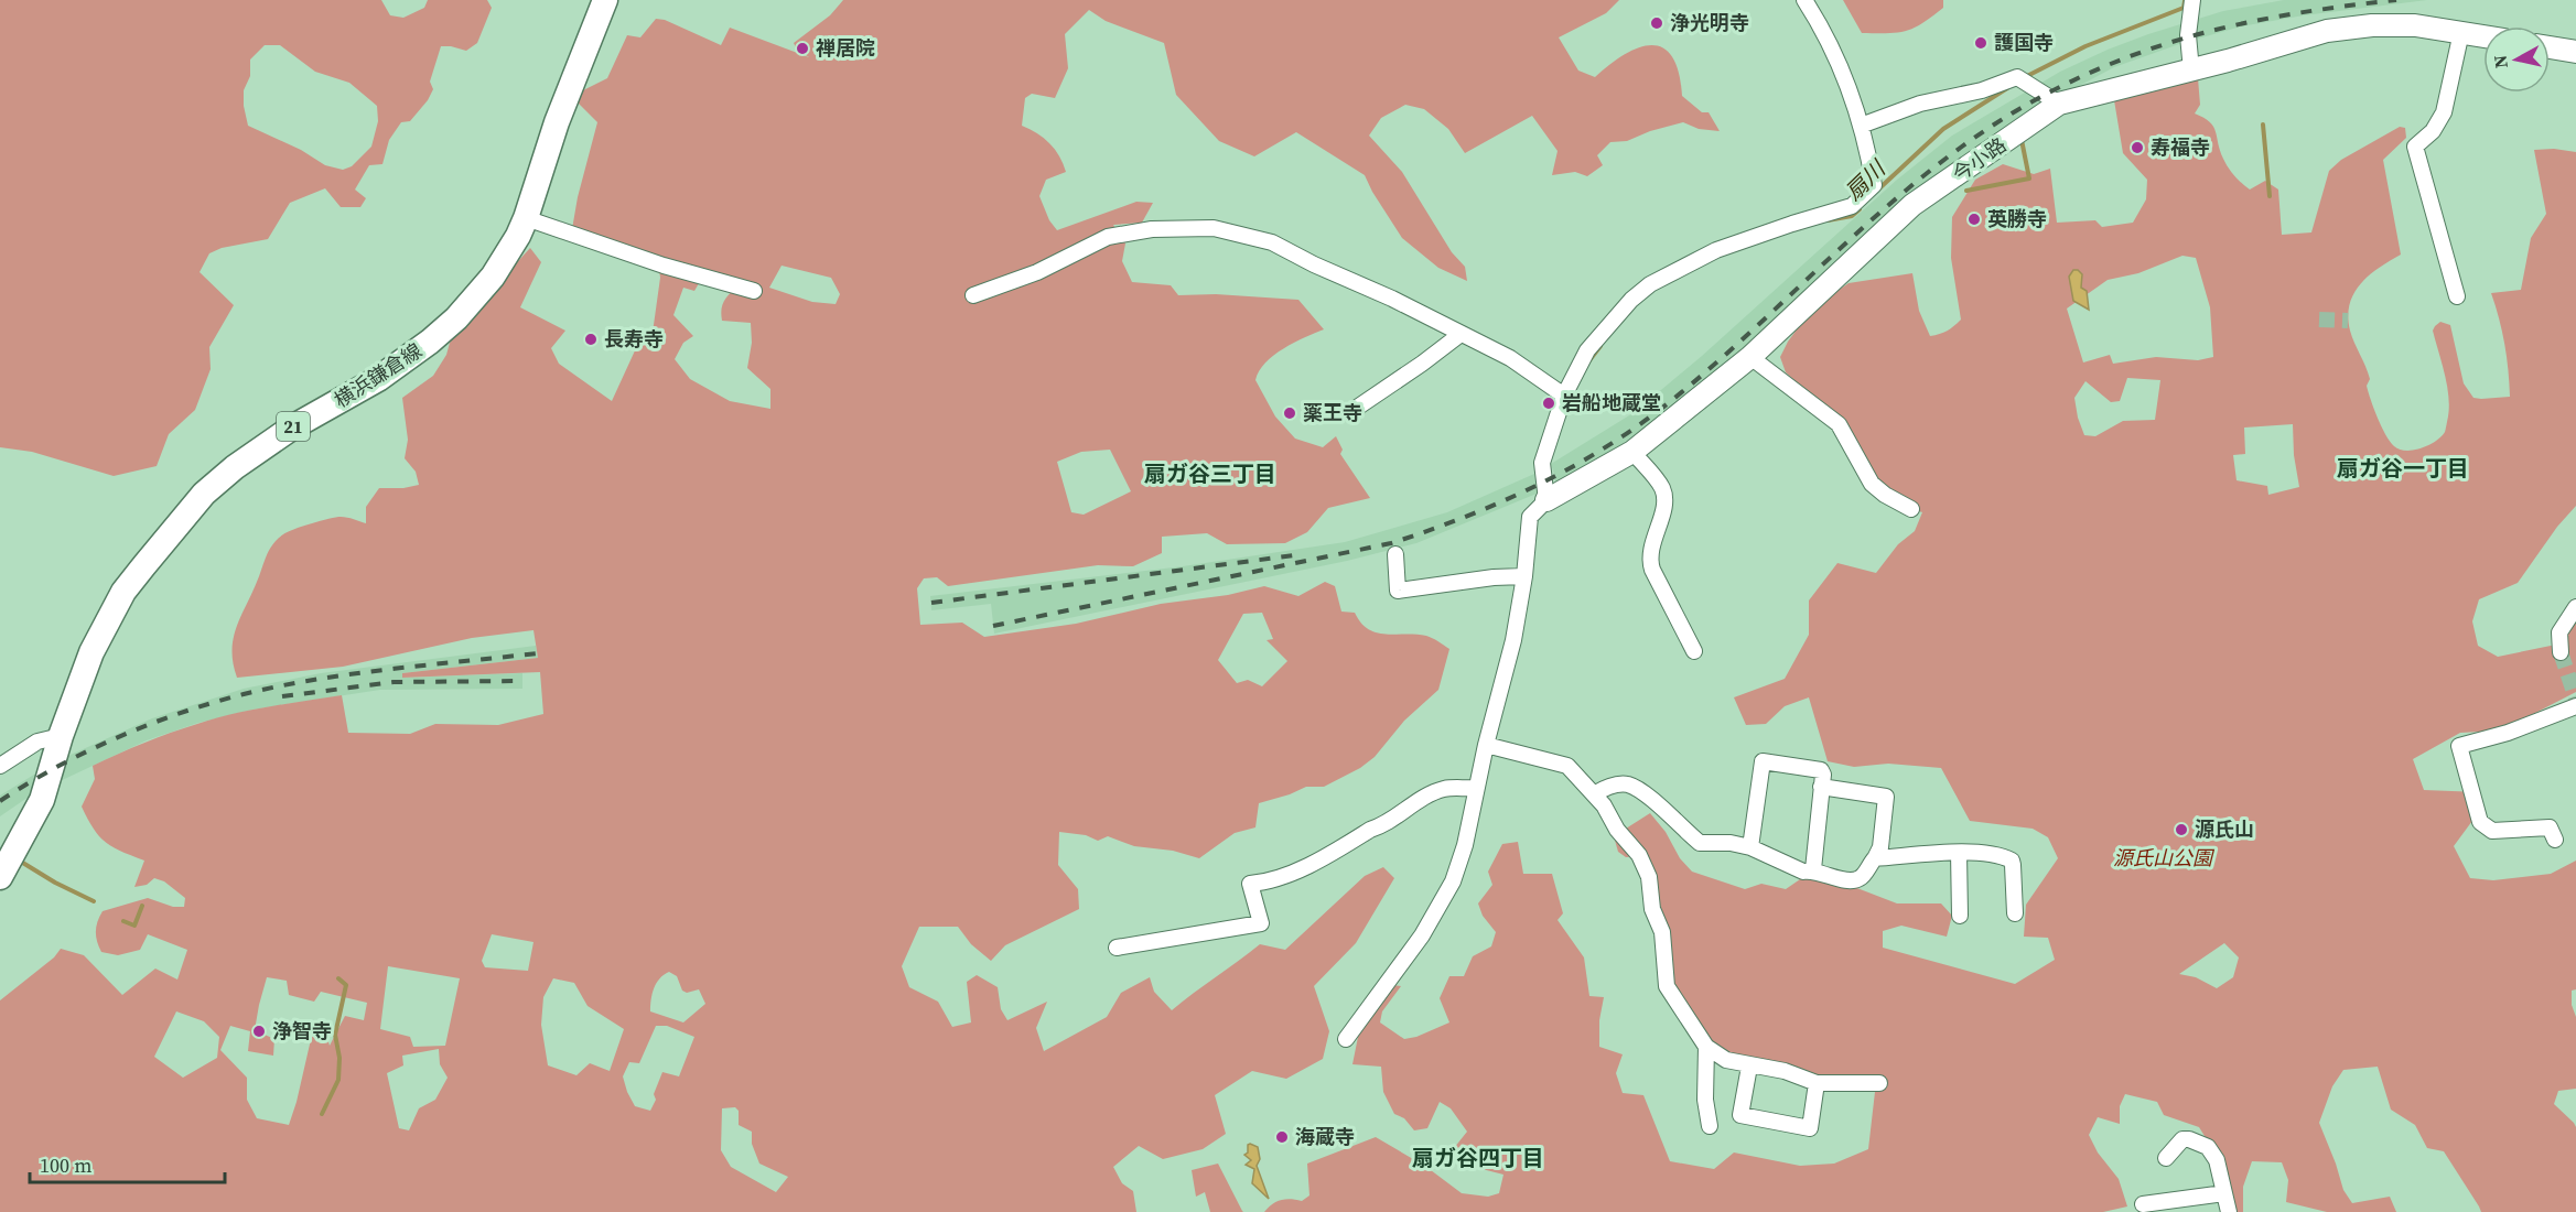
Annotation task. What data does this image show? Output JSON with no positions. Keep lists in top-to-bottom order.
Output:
{
  "streets": {
    "main road": ["横浜鎌倉線", "21"],
    "street": ["今小路"]
  },
  "districts": ["扇ガ谷一丁目", "扇ガ谷三丁目", "扇ガ谷四丁目"],
  "water": ["扇川"],
  "parks": ["源氏山公園"],
  "places": [
    "浄光明寺",
    "護国寺",
    "禅居院",
    "寿福寺",
    "英勝寺",
    "長寿寺",
    "岩船地蔵堂",
    "薬王寺",
    "源氏山",
    "浄智寺",
    "海蔵寺"
  ],
  "scale_bar": "100 m",
  "north": "left"
}
